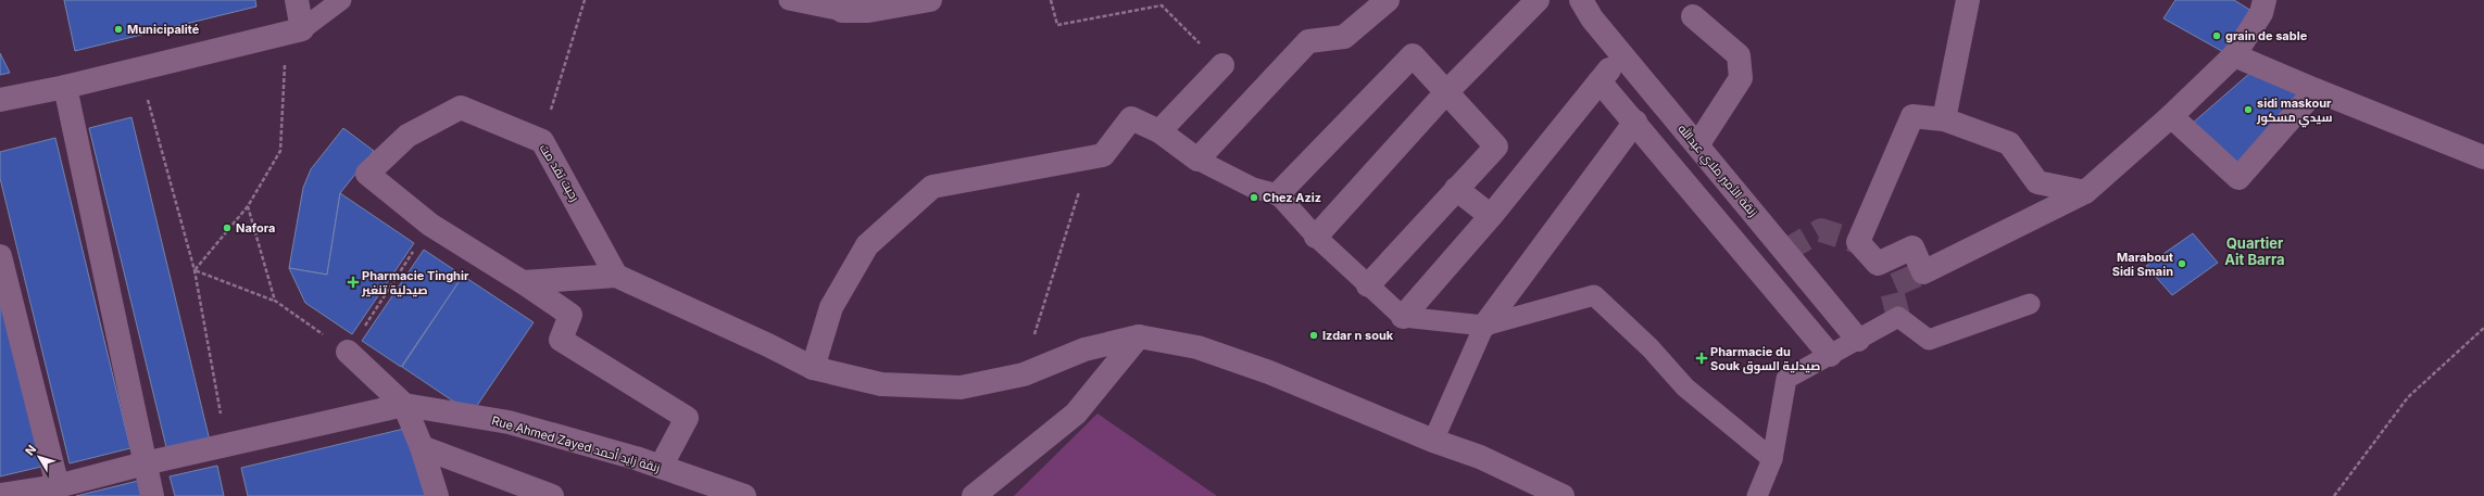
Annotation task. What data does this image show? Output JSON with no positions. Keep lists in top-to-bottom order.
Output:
{
  "streets": {
    "street": ["زنقة الأمير ملاي عبدالله", "رحبت تقد مت", "Rue Ahmed Zayed زنقة زايد أحمد"]
  },
  "crossings": [
    ["رحبت تقد مت", "Rue Ahmed Zayed زنقة زايد أحمد"]
  ],
  "districts": ["Quartier Ait Barra"],
  "places": {
    "other": [
      "Municipalité",
      "grain de sable",
      "sidi maskour سيدي مسكور",
      "Chez Aziz",
      "Nafora",
      "Marabout Sidi Smain",
      "Izdar n souk"
    ],
    "health": ["Pharmacie Tinghir صيدلية تنغير", "Pharmacie du Souk صيدلية السوق"]
  },
  "north": "top left"
}
